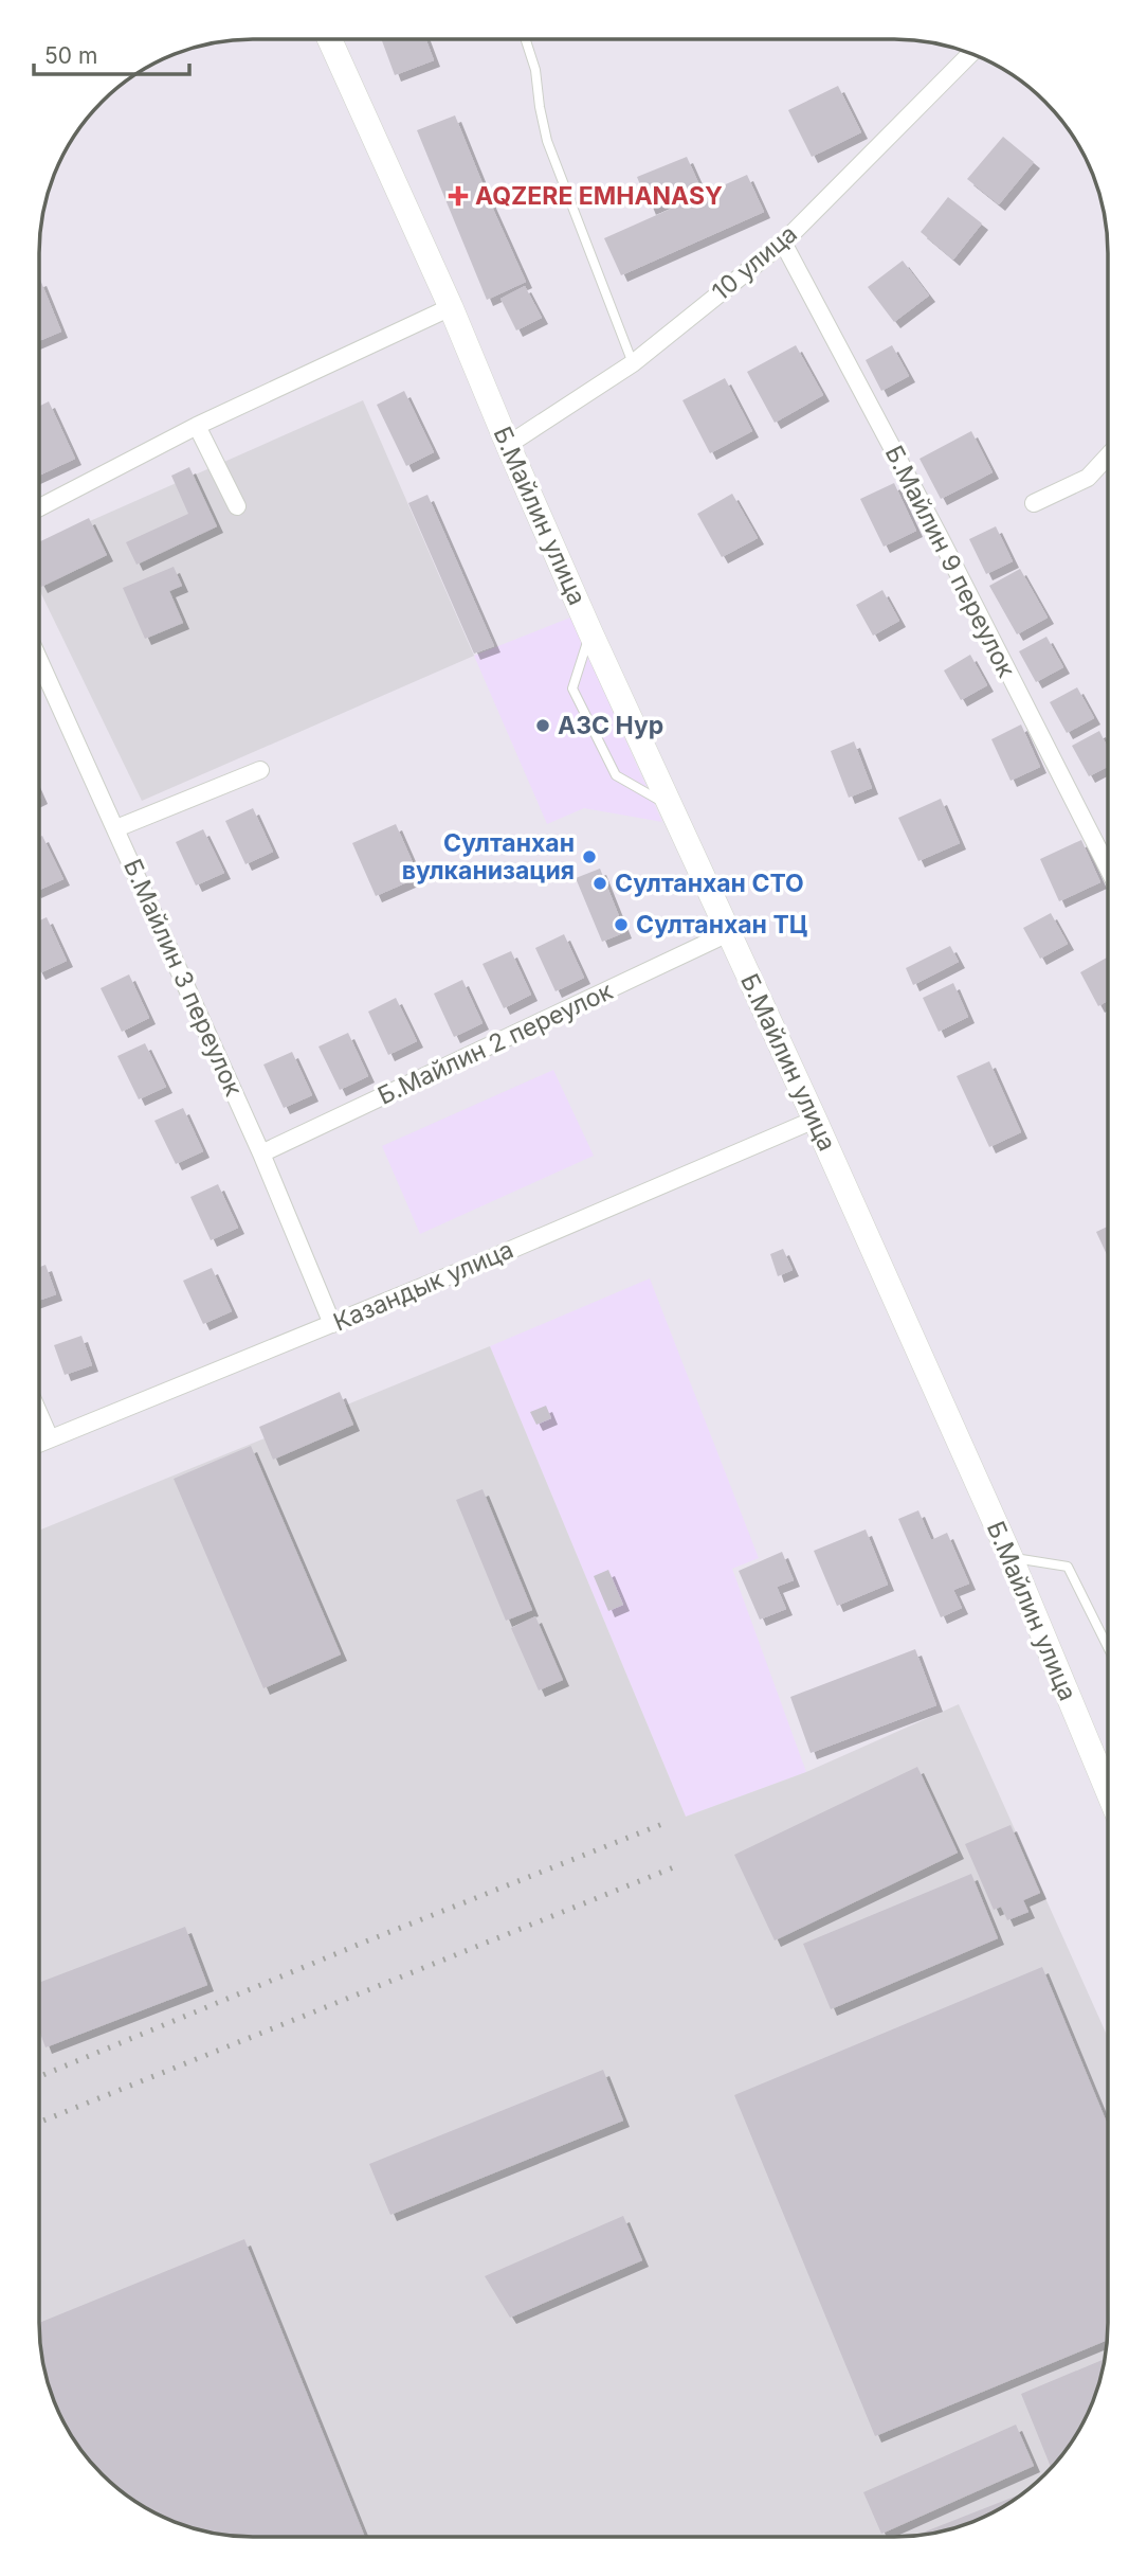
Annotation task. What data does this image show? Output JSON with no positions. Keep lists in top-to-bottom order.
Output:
{
  "streets": {
    "street": [
      "10 улица",
      "Б.Майлин улица",
      "Б.Майлин 9 переулок",
      "Б.Майлин 3 переулок",
      "Б.Майлин 2 переулок",
      "Казандык улица"
    ]
  },
  "crossings": [
    ["10 улица", "Б.Майлин улица"],
    ["10 улица", "Б.Майлин 9 переулок"],
    ["Б.Майлин улица", "Б.Майлин 2 переулок"],
    ["Б.Майлин улица", "Казандык улица"],
    ["Б.Майлин 3 переулок", "Б.Майлин 2 переулок"],
    ["Б.Майлин 3 переулок", "Казандык улица"]
  ],
  "places": {
    "health": ["AQZERE EMHANASY"],
    "other": [
      "АЗС Нур",
      "Султанхан вулканизация",
      "Султанхан СТО",
      "Султанхан ТЦ"
    ]
  },
  "scale_bar": "50 m"
}
